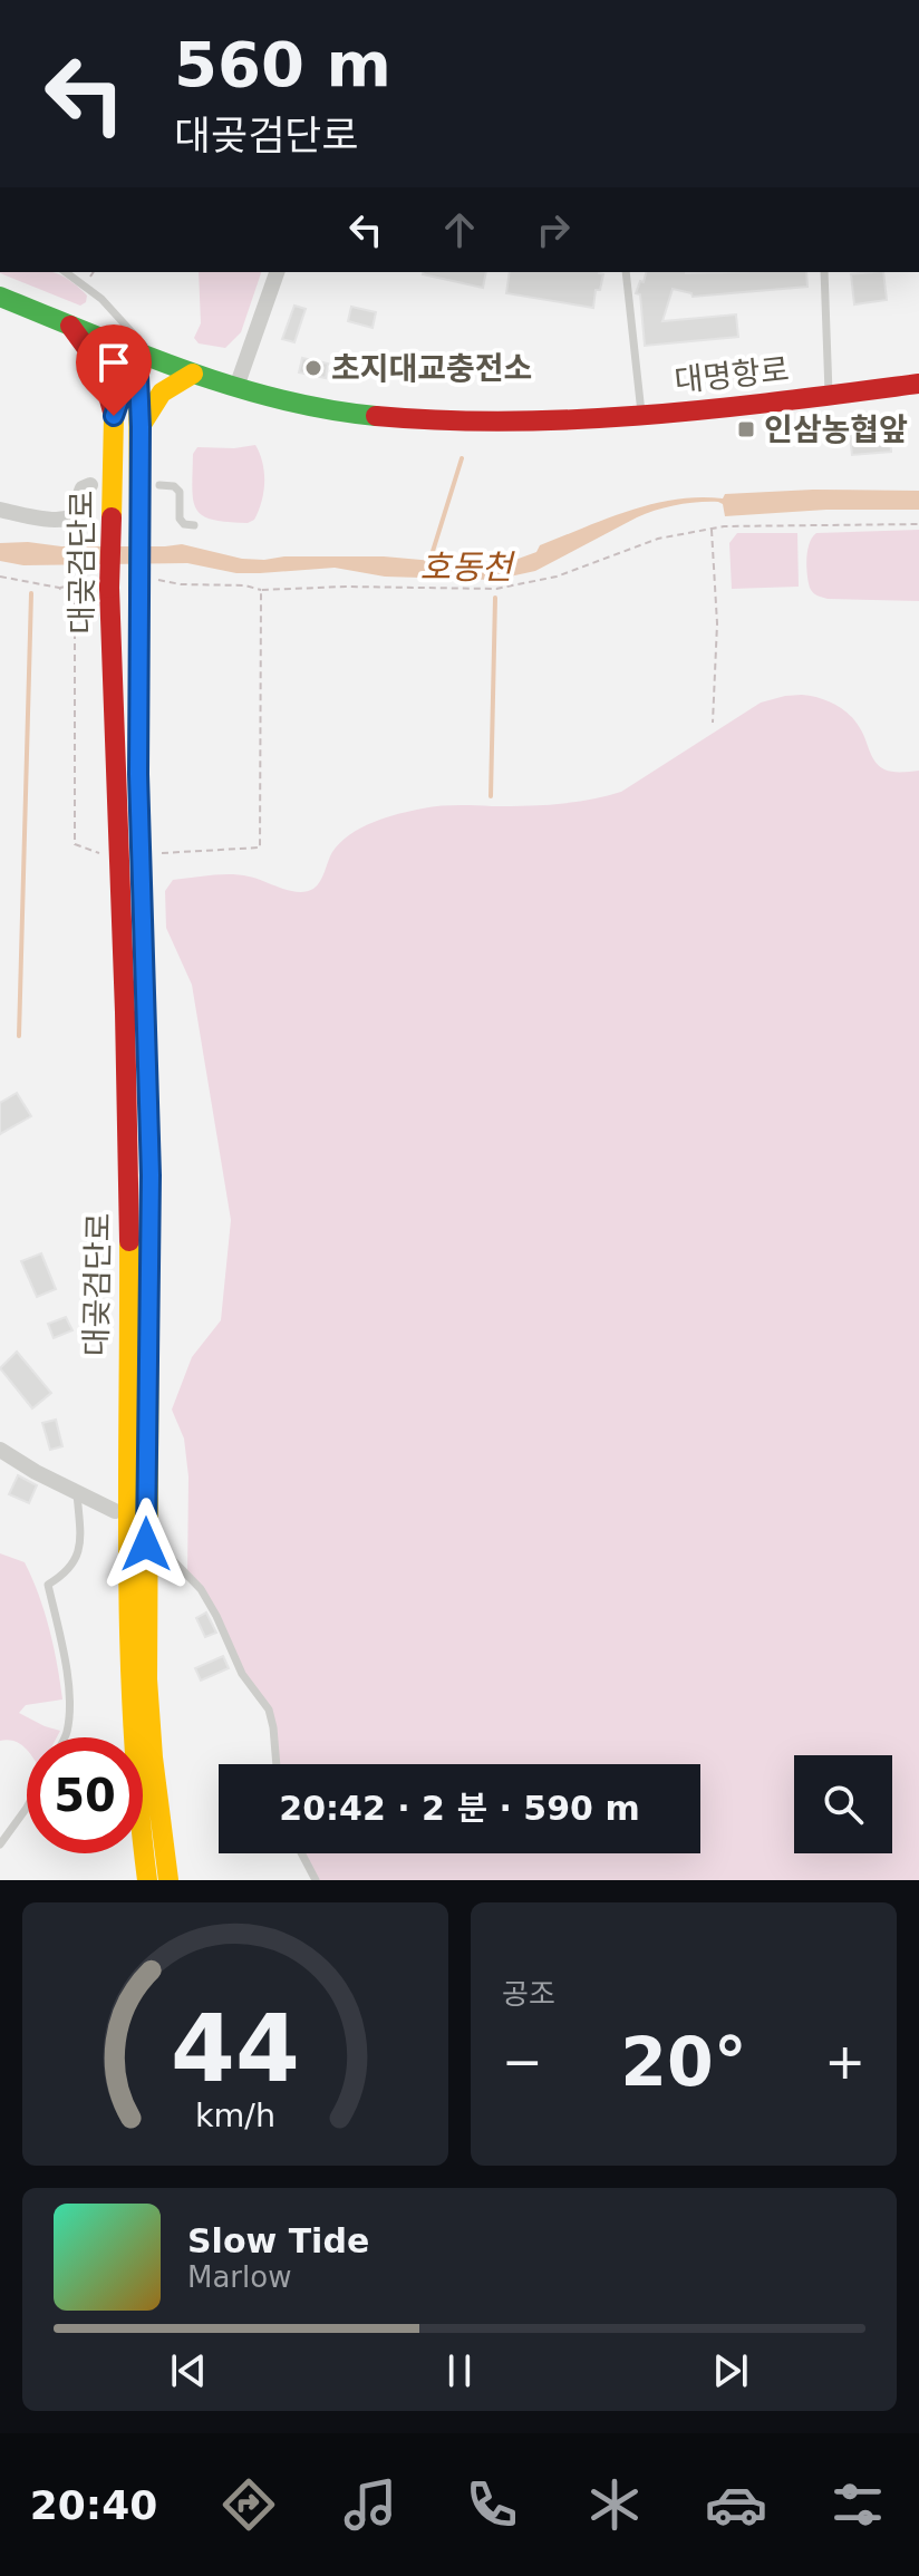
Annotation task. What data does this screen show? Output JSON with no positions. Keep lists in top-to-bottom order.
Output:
{
  "streets": {
    "main road": ["대명항로", "대곶검단로"]
  },
  "crossings": [
    ["대명항로", "대곶검단로"]
  ],
  "water": ["호동천"],
  "places": {
    "other": ["초지대교충전소"],
    "transit": ["인삼농협앞"]
  },
  "page": {
    "turn": ["560 m", "대곶검단로"],
    "limit": "50",
    "trip": "20:42 · 2 분 · 590 m",
    "tile": "공조",
    "heat": ["−", "20°", "+"],
    "song": ["Slow Tide", "Marlow"],
    "tabs": "20:40",
    "gauge": ["44", "km/h"]
  }
}
